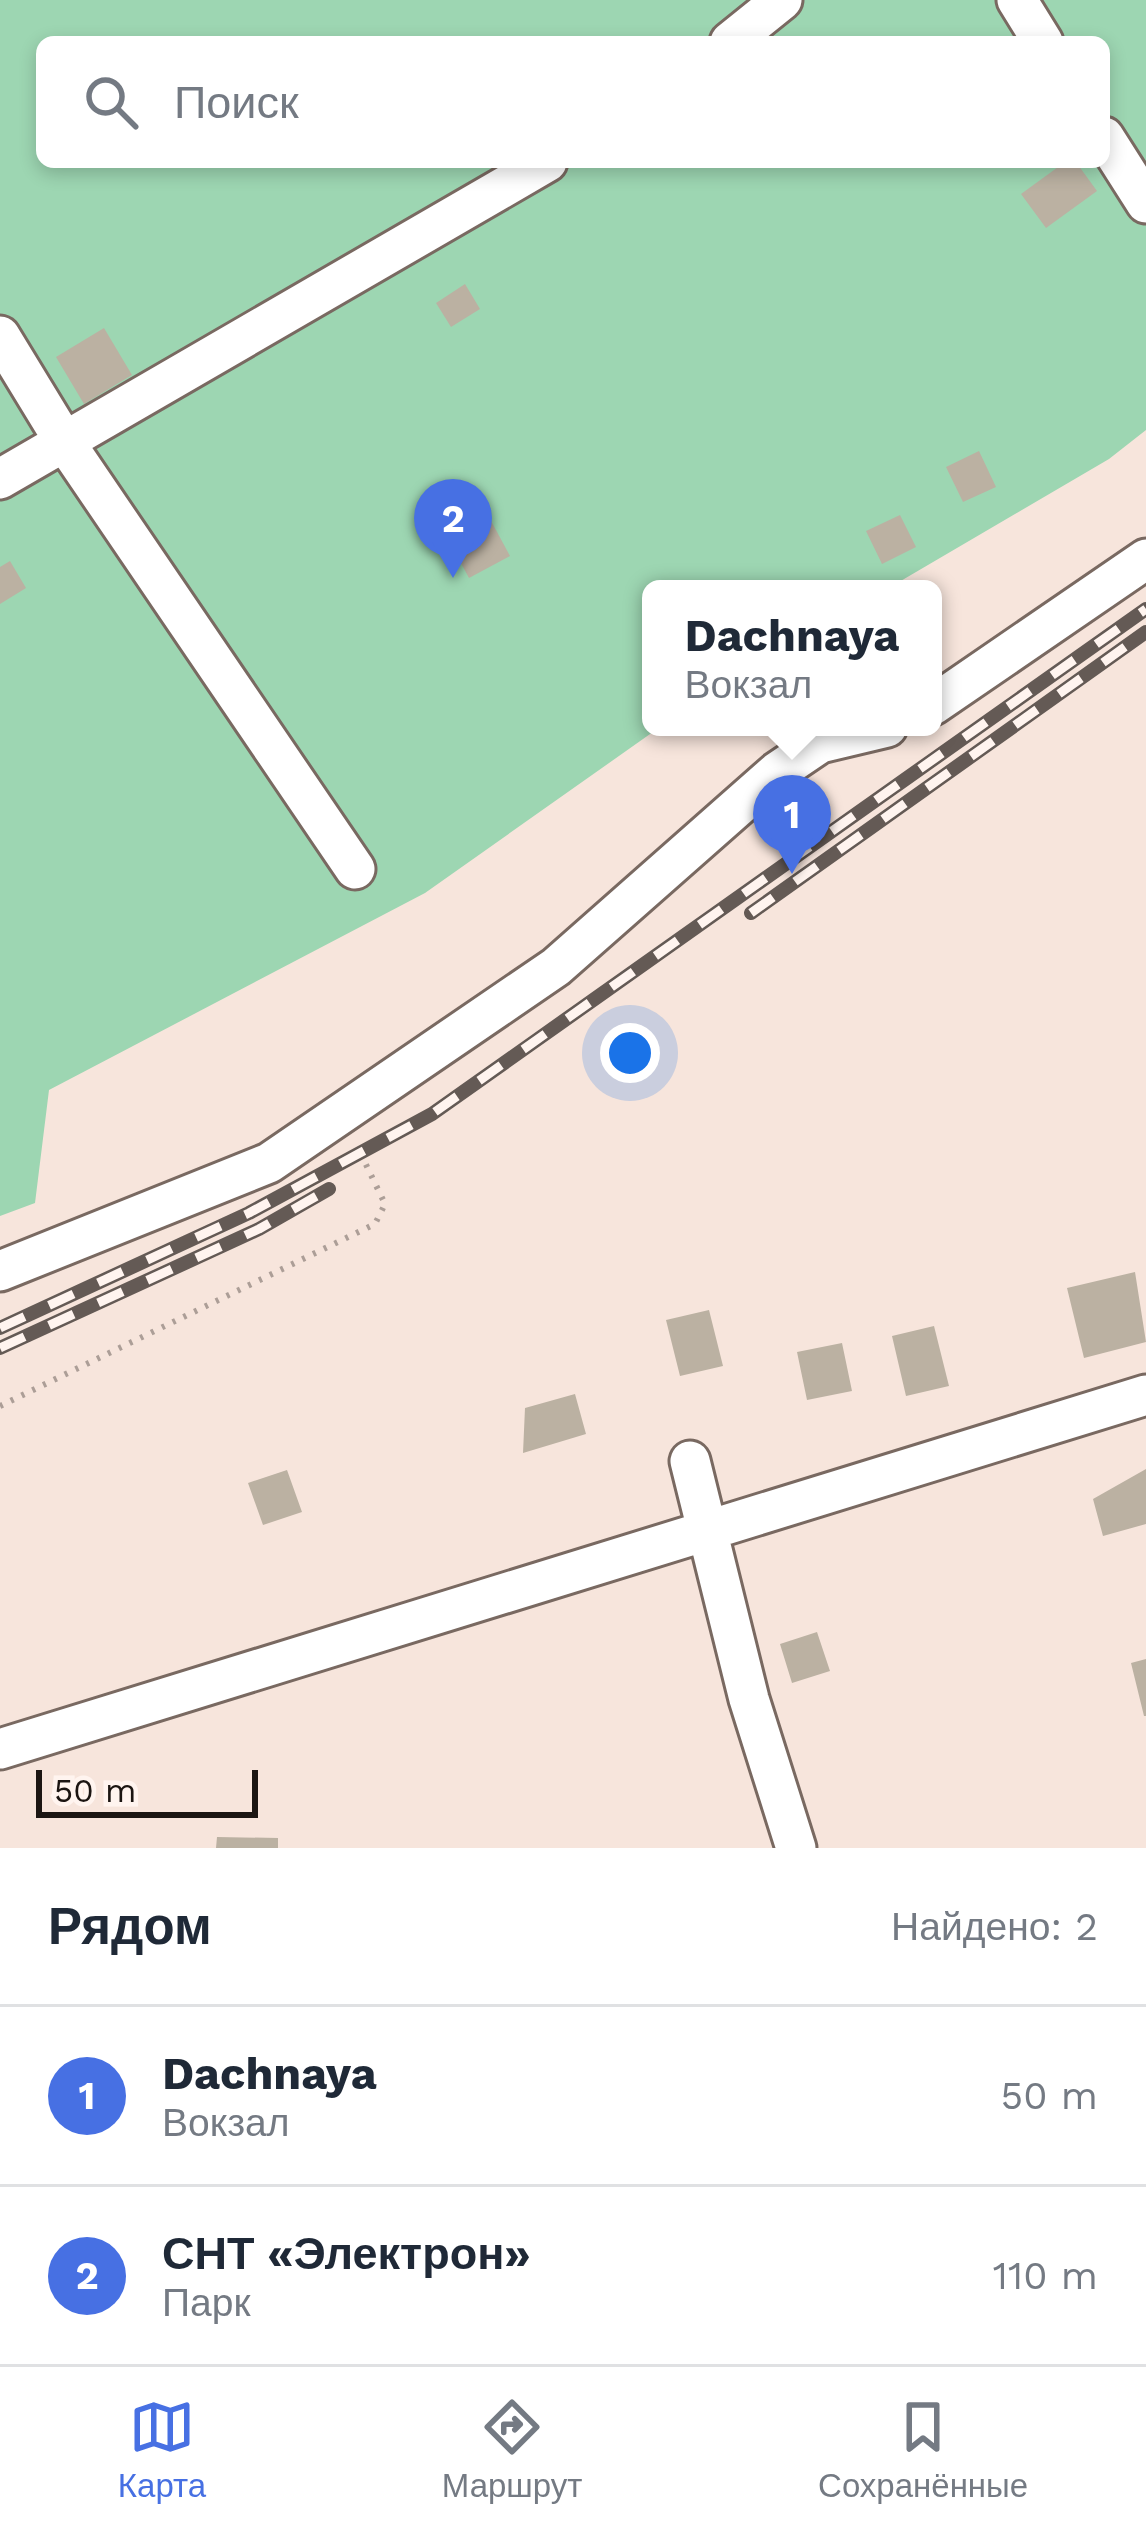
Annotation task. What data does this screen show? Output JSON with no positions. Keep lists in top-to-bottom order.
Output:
{
  "scale_bar": "50 m",
  "page": {
    "search": "Поиск",
    "pins": ["2", "1"],
    "popup": ["Dachnaya", "Вокзал"],
    "scale": "50 m",
    "heading": ["Рядом", "Найдено: 2"],
    "list": [
      {
        "mark": "1",
        "name": "Dachnaya",
        "note": "Вокзал",
        "value": "50 m"
      },
      {
        "mark": "2",
        "name": "СНТ «Электрон»",
        "note": "Парк",
        "value": "110 m"
      }
    ],
    "nav": ["Карта", "Маршрут", "Сохранённые"]
  }
}
